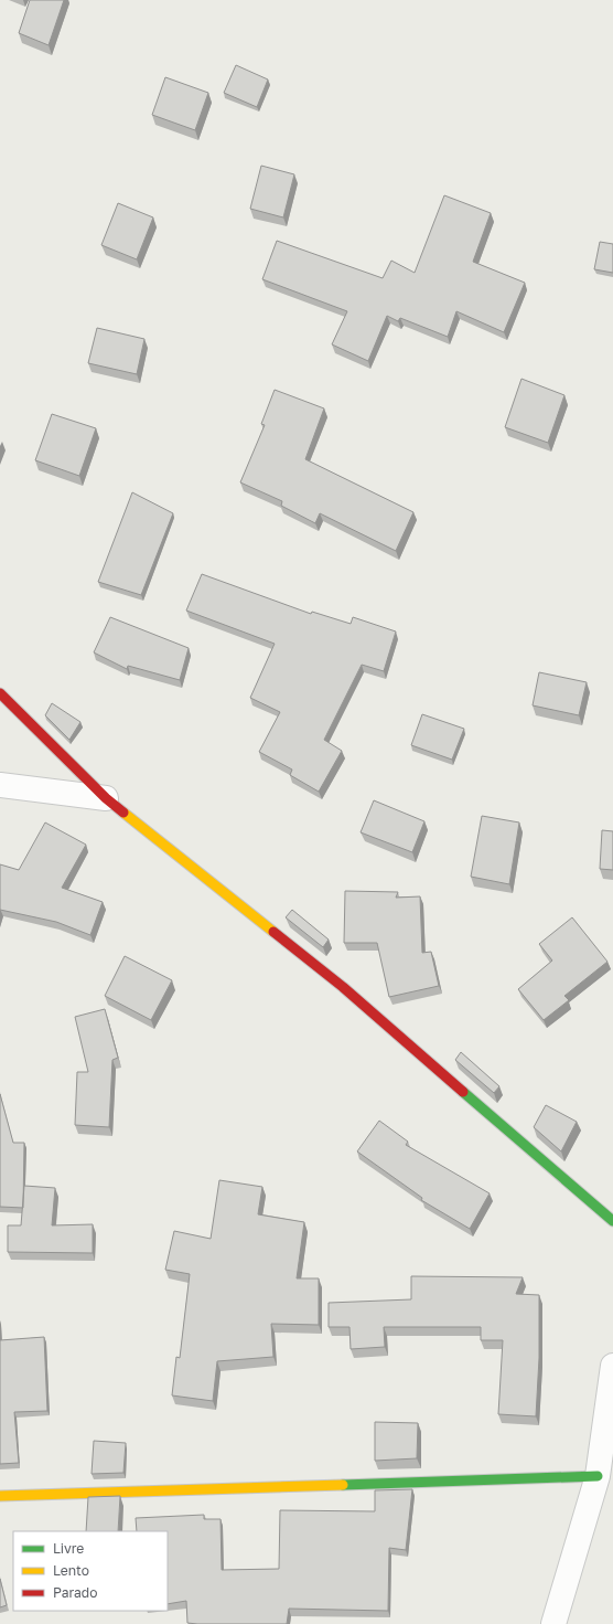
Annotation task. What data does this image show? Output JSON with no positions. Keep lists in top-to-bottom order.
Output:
{
  "legend": ["Livre", "Lento", "Parado"]
}
